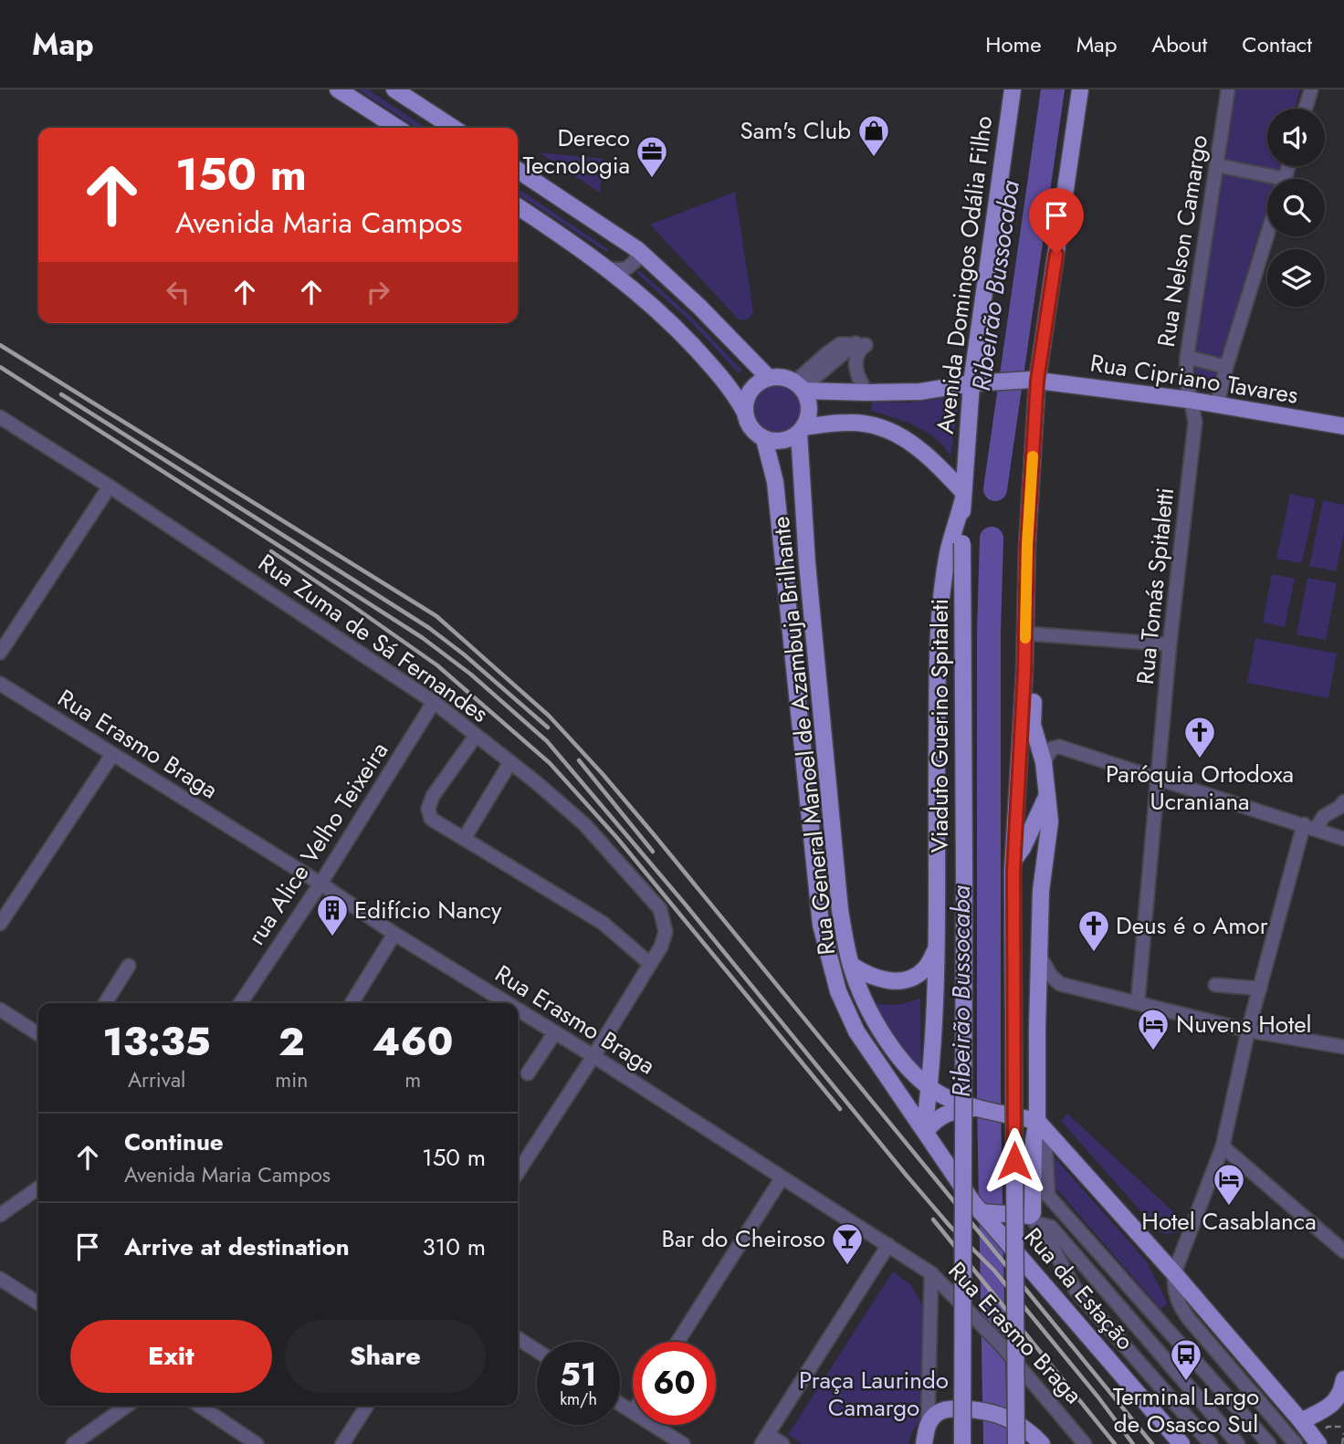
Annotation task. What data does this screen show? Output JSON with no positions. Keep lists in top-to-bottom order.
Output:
{
  "streets": {
    "main road": [
      "Avenida Domingos Odália Filho",
      "Rua Cipriano Tavares",
      "Viaduto Guerino Spitaleti",
      "Rua General Manoel de Azambuja Brilhante",
      "Rua da Estação"
    ],
    "street": [
      "Rua Nelson Camargo",
      "Rua Tomás Spitaletti",
      "Rua Zuma de Sá Fernandes",
      "Rua Erasmo Braga",
      "rua Alice Velho Teixeira"
    ]
  },
  "crossings": [
    ["Rua Nelson Camargo", "Rua Cipriano Tavares"],
    ["Rua Nelson Camargo", "Rua Tomás Spitaletti"],
    ["Avenida Domingos Odália Filho", "Rua Cipriano Tavares"],
    ["Avenida Domingos Odália Filho", "Viaduto Guerino Spitaleti"],
    ["Rua Cipriano Tavares", "Rua Tomás Spitaletti"],
    ["Rua Cipriano Tavares", "Rua General Manoel de Azambuja Brilhante"],
    ["Rua Zuma de Sá Fernandes", "rua Alice Velho Teixeira"],
    ["Rua General Manoel de Azambuja Brilhante", "Rua da Estação"],
    ["Rua Erasmo Braga", "rua Alice Velho Teixeira"]
  ],
  "water": ["Ribeirão Bussocaba"],
  "parks": ["Praça Laurindo Camargo"],
  "places": {
    "shop": ["Sam's Club"],
    "office": ["Dereco Tecnologia"],
    "church": ["Paróquia Ortodoxa Ucraniana", "Deus é o Amor"],
    "building": ["Edifício Nancy"],
    "hotel": ["Nuvens Hotel", "Hotel Casablanca"],
    "bar": ["Bar do Cheiroso"],
    "bus stop": ["Terminal Largo de Osasco Sul"]
  },
  "page": {
    "header": "Map",
    "nav": [
      "Home",
      "Map",
      "About",
      "Contact"
    ],
    "turn": ["150 m", "Avenida Maria Campos"],
    "eta": [
      "13:35",
      "Arrival",
      "2",
      "min",
      "460",
      "m"
    ],
    "list": [
      {
        "name": "Continue",
        "note": "Avenida Maria Campos",
        "value": "150 m"
      },
      {
        "name": "Arrive at destination",
        "value": "310 m"
      }
    ],
    "buttons": ["Exit", "Share"],
    "speed": "51 km/h",
    "limit": "60"
  }
}
